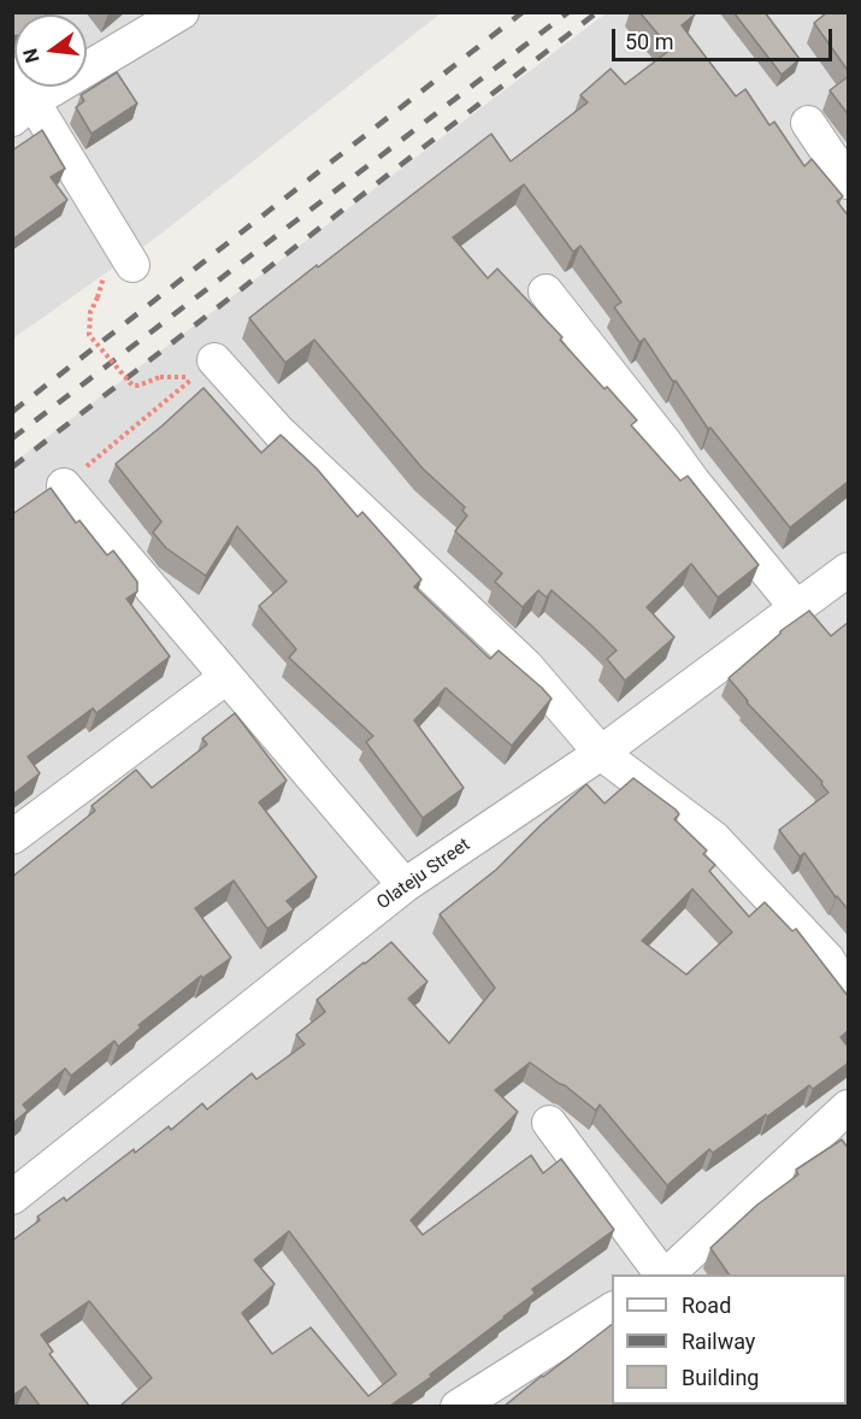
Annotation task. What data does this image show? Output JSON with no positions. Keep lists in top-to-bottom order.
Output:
{
  "streets": {
    "street": ["Olateju Street"]
  },
  "legend": ["Road", "Railway", "Building"],
  "scale_bar": "50 m",
  "north": "left"
}
